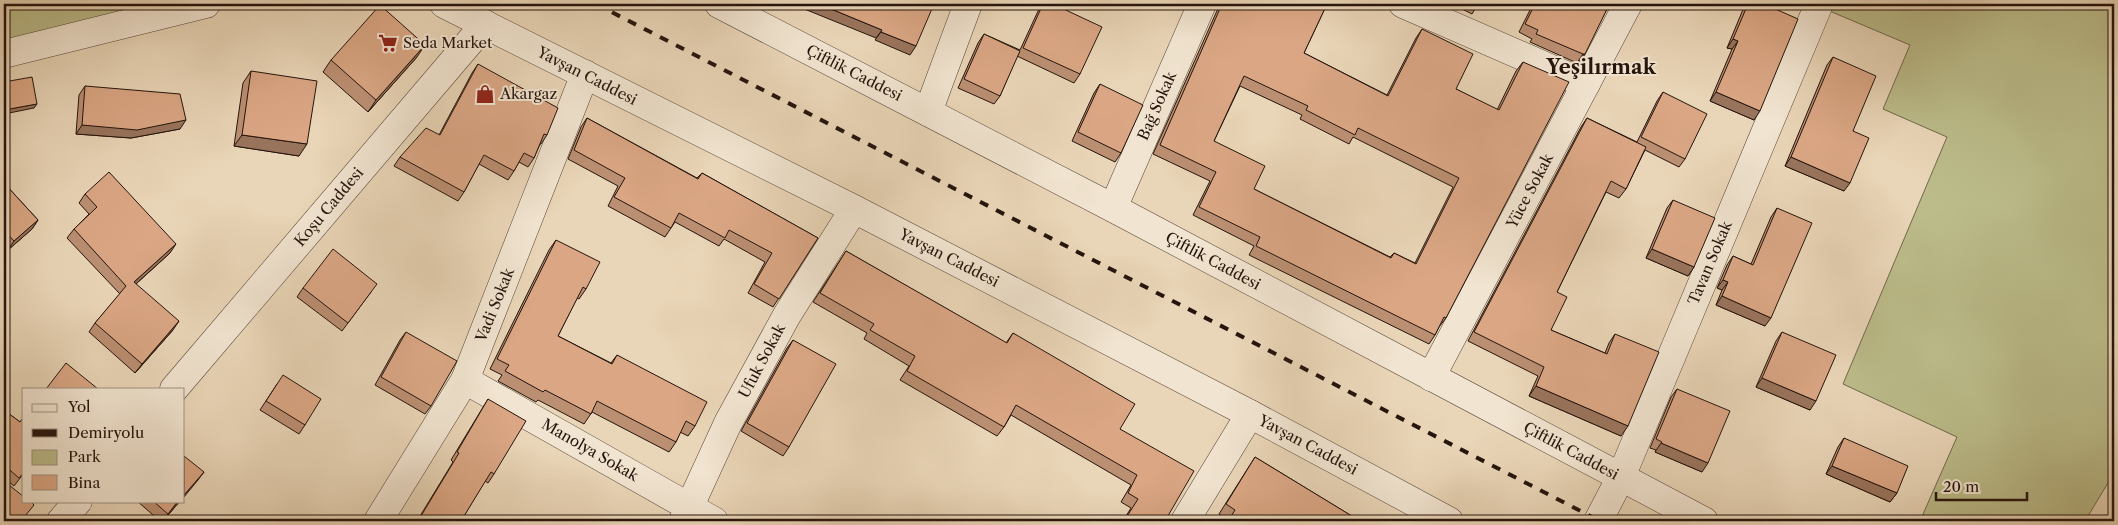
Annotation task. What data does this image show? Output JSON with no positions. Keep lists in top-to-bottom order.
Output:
{
  "streets": {
    "street": [
      "Çiftlik Caddesi",
      "Yavşan Caddesi",
      "Bağ Sokak",
      "Yüce Sokak",
      "Koşu Caddesi",
      "Tavan Sokak",
      "Vadi Sokak",
      "Ufuk Sokak",
      "Manolya Sokak"
    ]
  },
  "crossings": [
    ["Çiftlik Caddesi", "Bağ Sokak"],
    ["Çiftlik Caddesi", "Yüce Sokak"],
    ["Çiftlik Caddesi", "Tavan Sokak"],
    ["Yavşan Caddesi", "Koşu Caddesi"],
    ["Yavşan Caddesi", "Vadi Sokak"],
    ["Yavşan Caddesi", "Ufuk Sokak"],
    ["Vadi Sokak", "Manolya Sokak"],
    ["Ufuk Sokak", "Manolya Sokak"]
  ],
  "districts": ["Yeşilırmak"],
  "places": {
    "supermarket": ["Seda Market"],
    "shop": ["Akargaz"]
  },
  "legend": [
    "Yol",
    "Demiryolu",
    "Park",
    "Bina"
  ],
  "scale_bar": "20 m"
}
